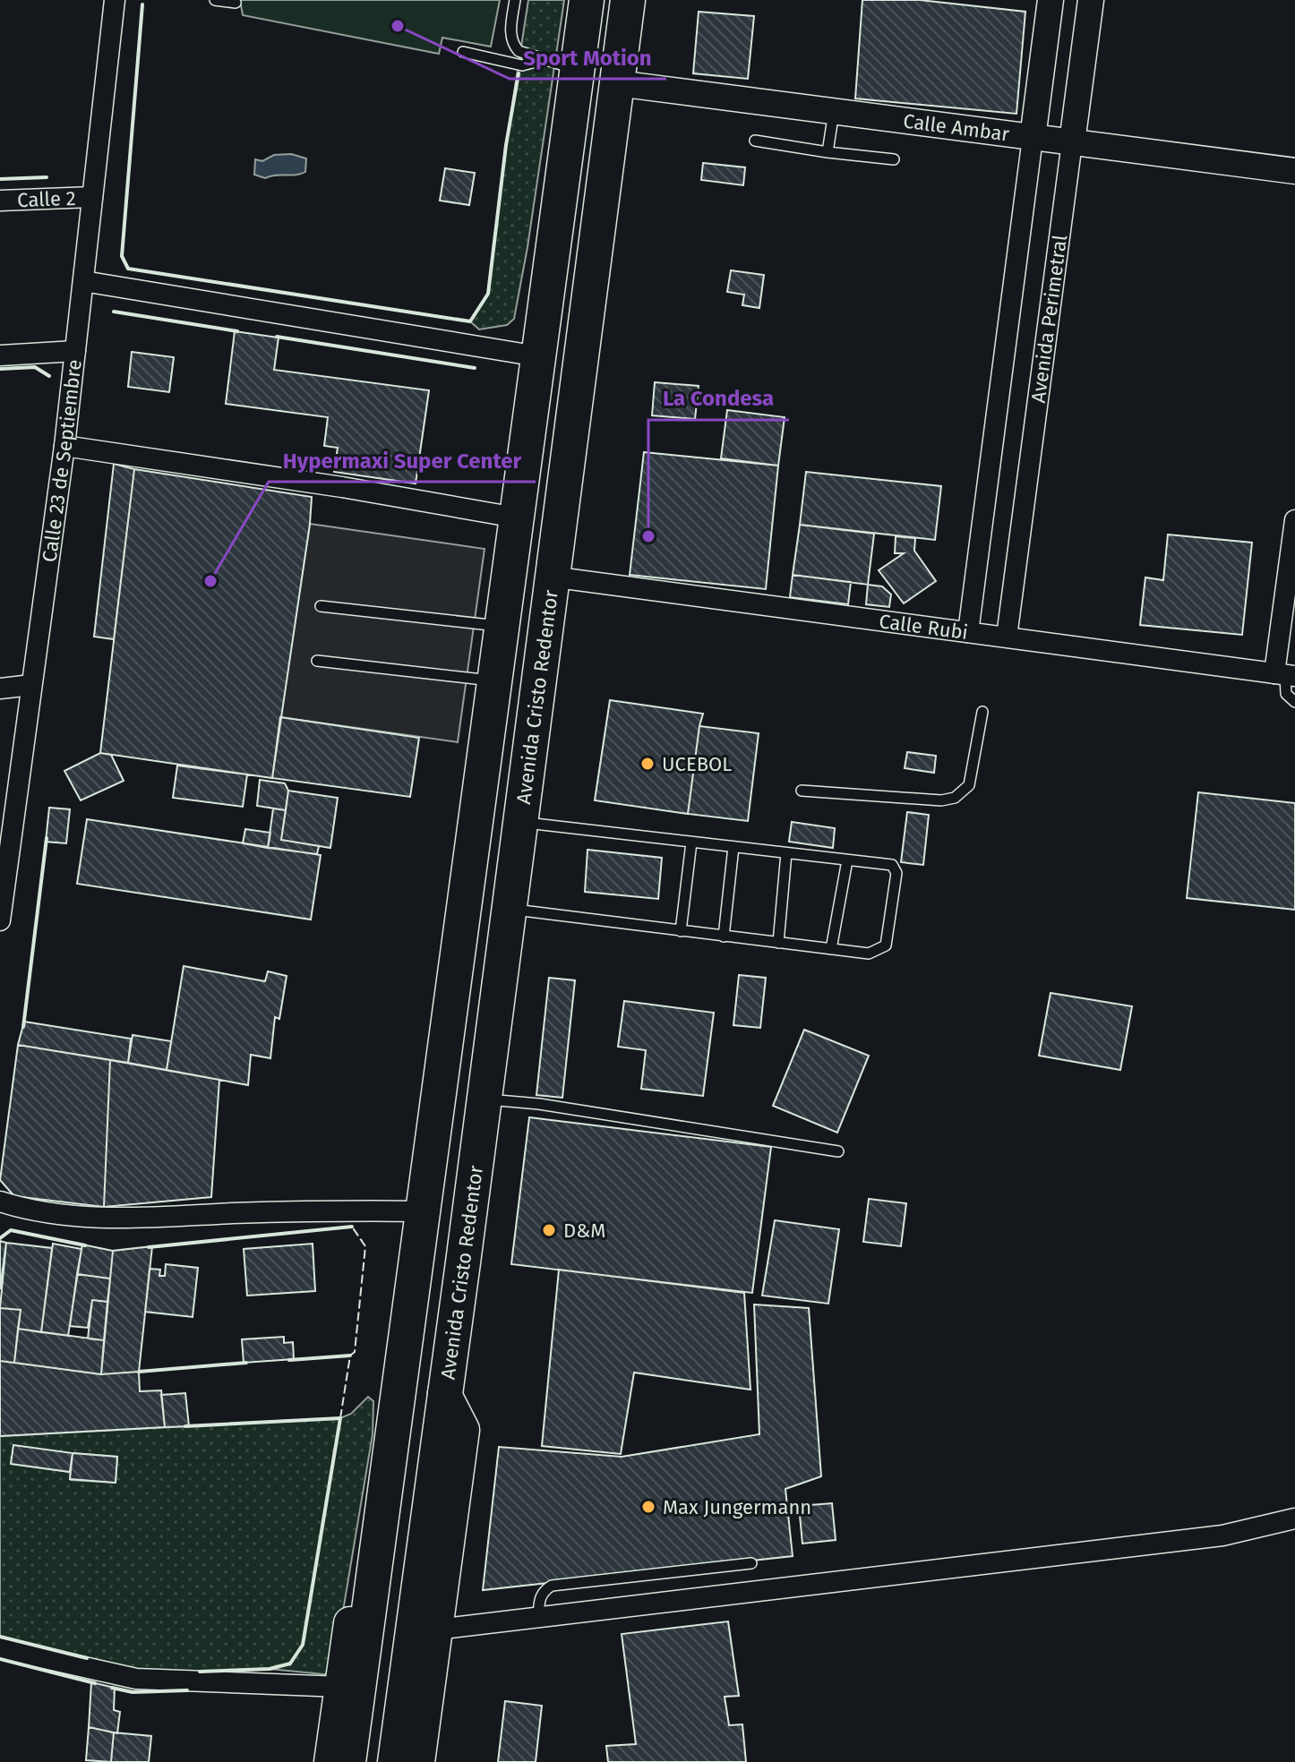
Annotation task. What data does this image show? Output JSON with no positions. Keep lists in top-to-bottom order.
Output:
{
  "streets": {
    "highway": ["Avenida Cristo Redentor"],
    "street": [
      "Calle Ambar",
      "Calle 2",
      "Avenida Perimetral",
      "Calle 23 de Septiembre",
      "Calle Rubi"
    ]
  },
  "crossings": [
    ["Calle Ambar", "Avenida Perimetral"],
    ["Calle Ambar", "Avenida Cristo Redentor"],
    ["Calle 2", "Calle 23 de Septiembre"],
    ["Avenida Perimetral", "Calle Rubi"],
    ["Calle Rubi", "Avenida Cristo Redentor"]
  ],
  "places": [
    "Sport Motion",
    "La Condesa",
    "Hypermaxi Super Center",
    "UCEBOL",
    "D&M",
    "Max Jungermann"
  ]
}
